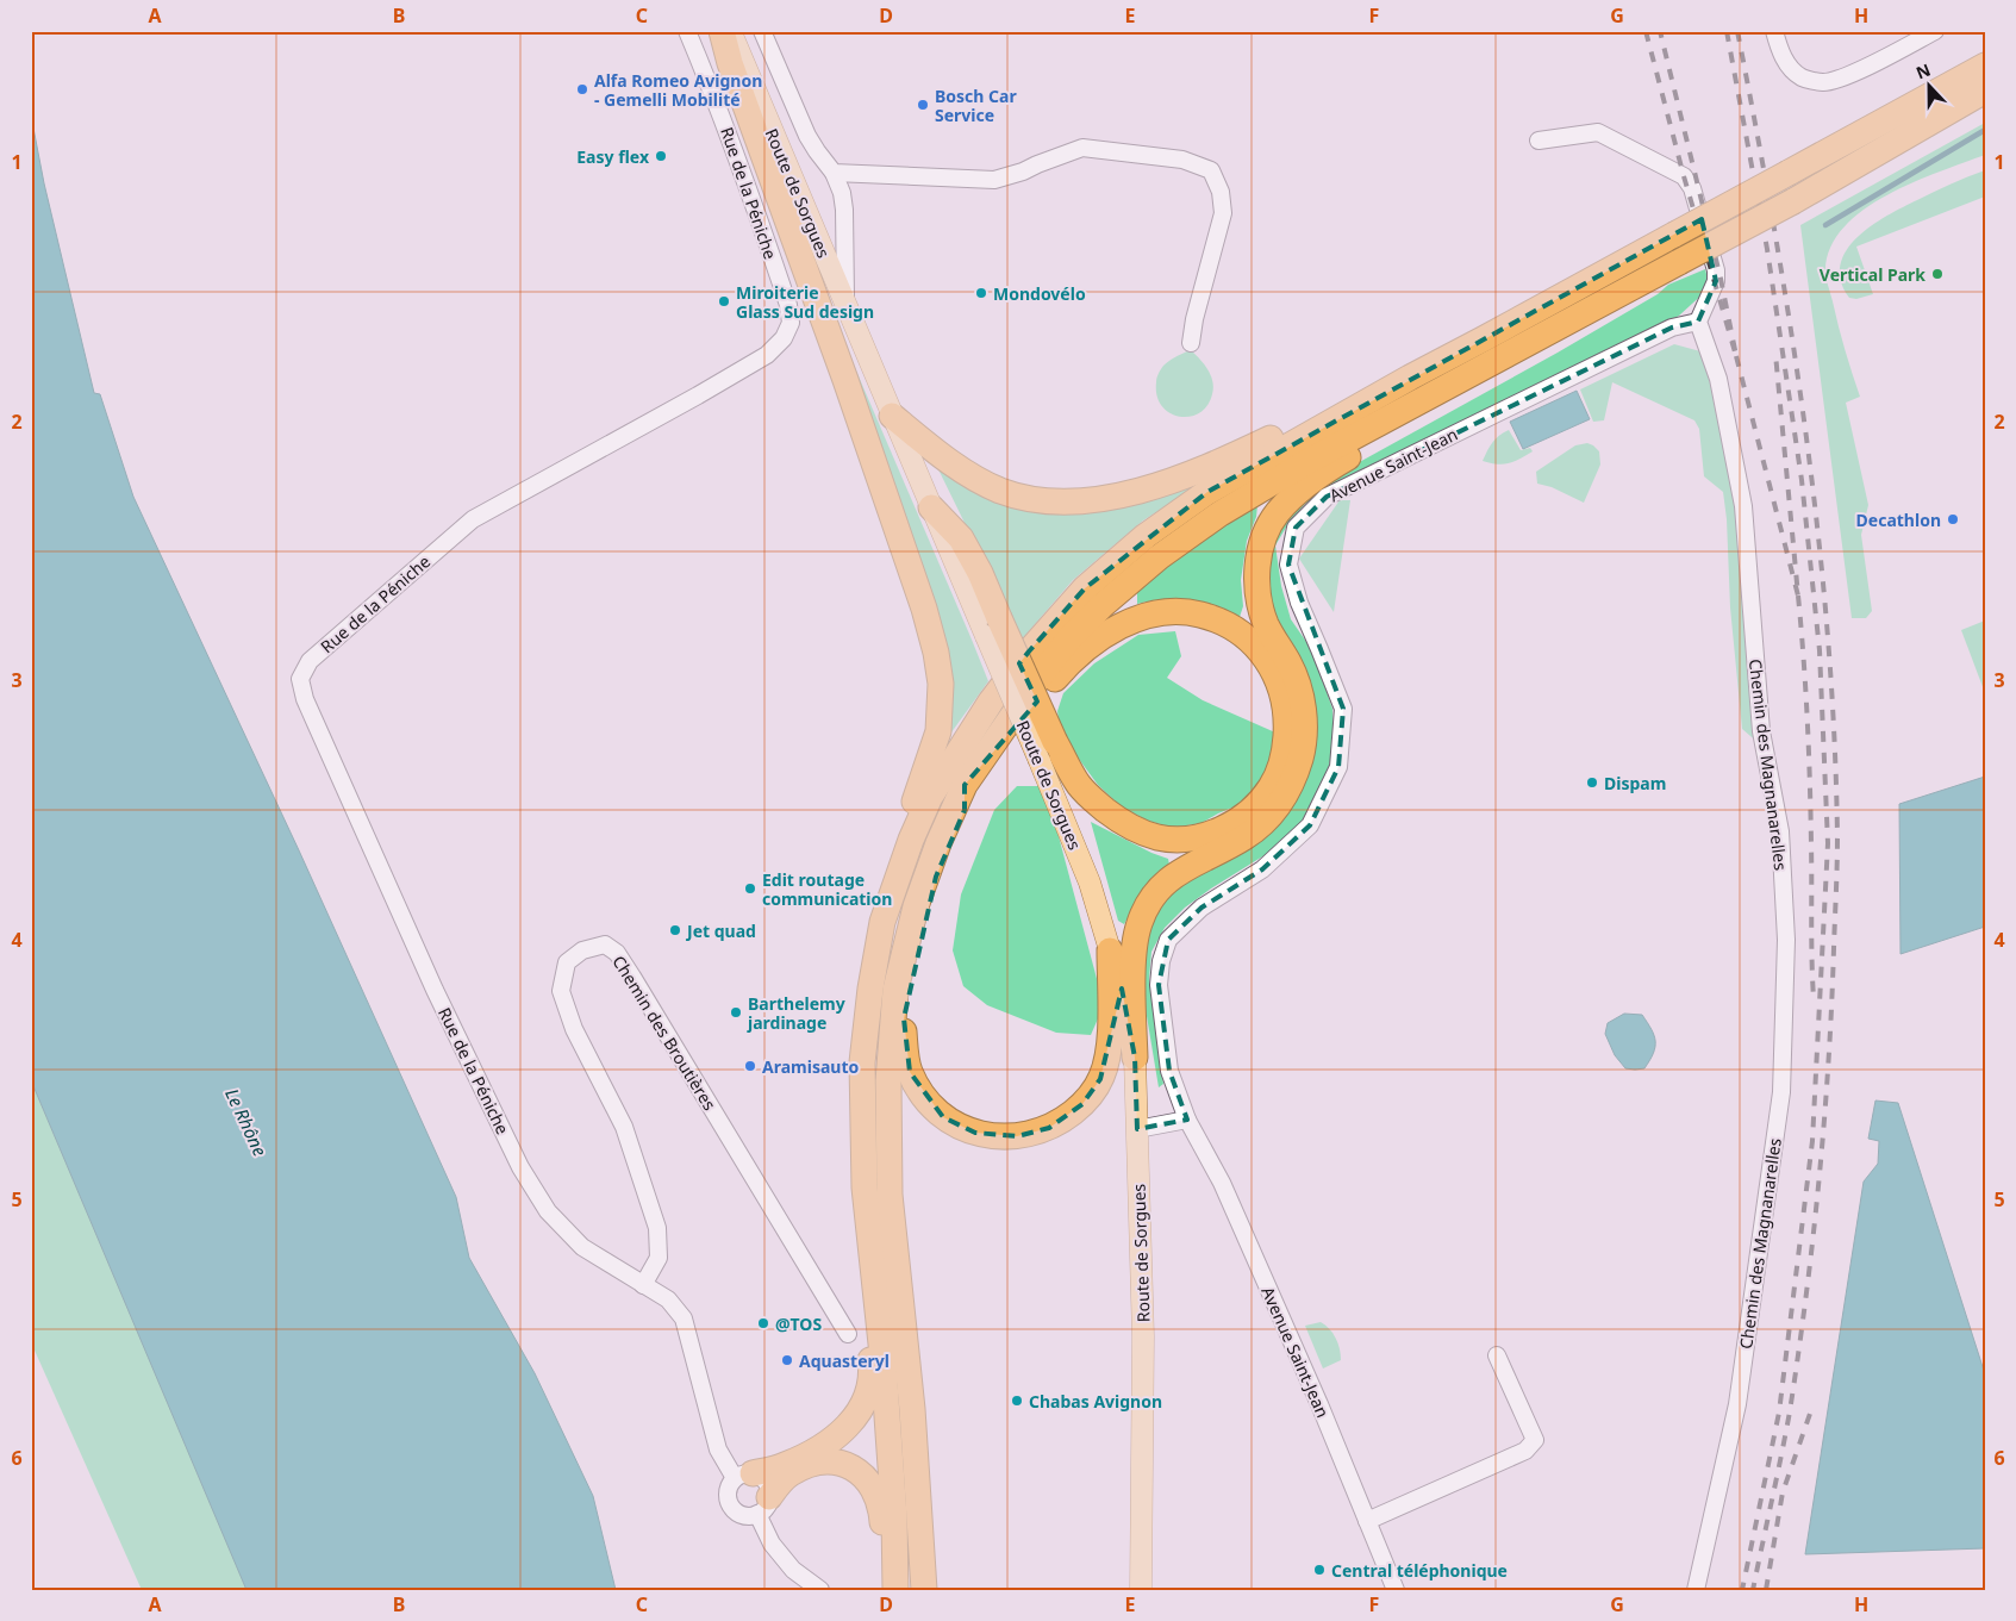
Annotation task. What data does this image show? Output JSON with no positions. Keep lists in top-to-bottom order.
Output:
{
  "streets": {
    "main road": ["Route de Sorgues"],
    "street": [
      "Rue de la Péniche",
      "Avenue Saint-Jean",
      "Chemin des Magnanarelles",
      "Chemin des Broutières"
    ]
  },
  "crossings": [
    ["Rue de la Péniche", "Chemin des Broutières"],
    ["Avenue Saint-Jean", "Chemin des Magnanarelles"]
  ],
  "water": ["Le Rhône"],
  "places": [
    "Alfa Romeo Avignon - Gemelli Mobilité",
    "Bosch Car Service",
    "Easy flex",
    "Vertical Park",
    "Mondovélo",
    "Miroiterie Glass Sud design",
    "Decathlon",
    "Dispam",
    "Edit routage communication",
    "Jet quad",
    "Barthelemy jardinage",
    "Aramisauto",
    "@TOS",
    "Aquasteryl",
    "Chabas Avignon",
    "Central téléphonique"
  ],
  "north": "top",
  "grid": {
    "columns": [
      "A",
      "B",
      "C",
      "D",
      "E",
      "F",
      "G",
      "H"
    ],
    "rows": [
      "1",
      "2",
      "3",
      "4",
      "5",
      "6"
    ]
  }
}
